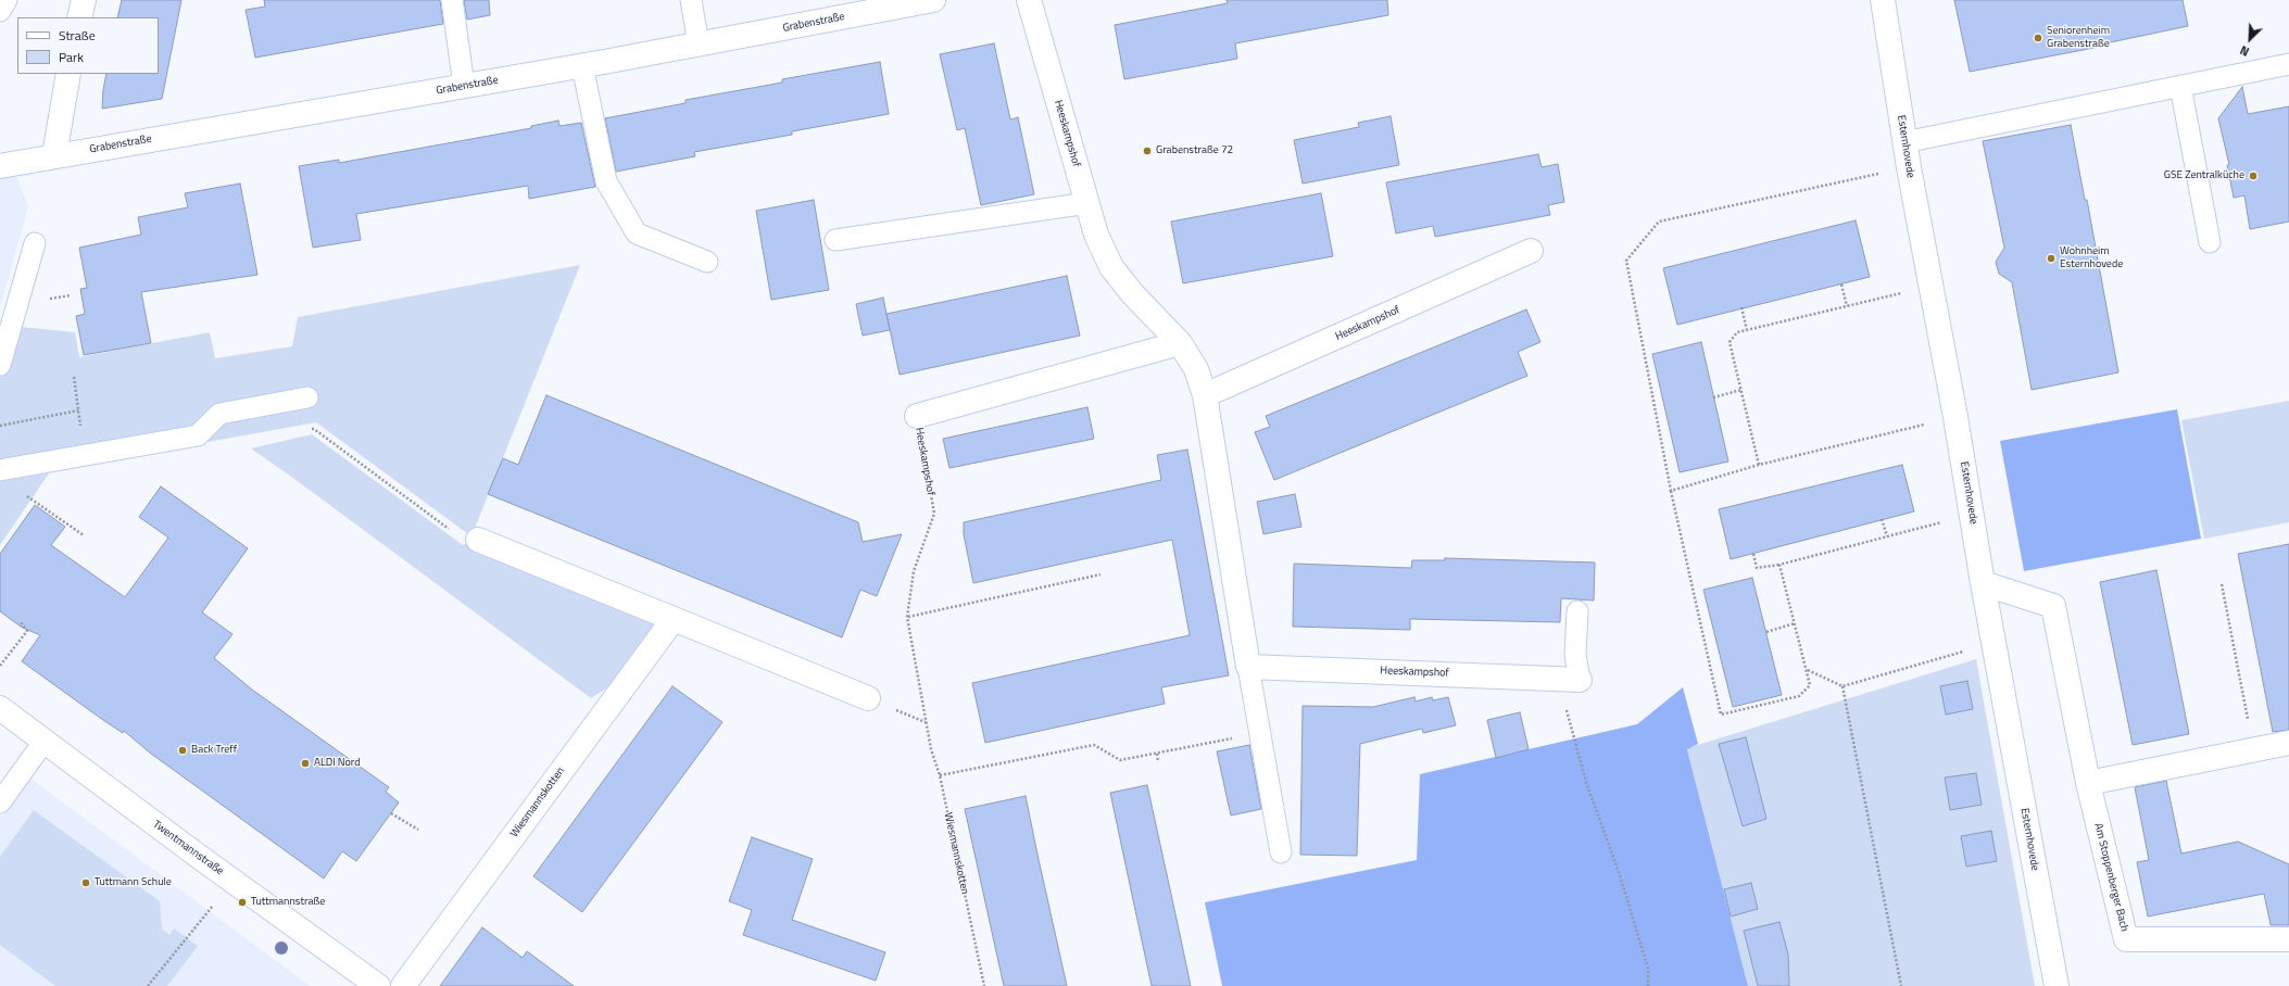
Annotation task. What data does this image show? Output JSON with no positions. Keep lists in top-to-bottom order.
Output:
{
  "streets": {
    "street": [
      "Grabenstraße",
      "Heeskampshof",
      "Esternhovede",
      "Wiesmannskotten",
      "Twentmannstraße",
      "Am Stoppenberger Bach"
    ]
  },
  "crossings": [
    ["Heeskampshof", "Wiesmannskotten"],
    ["Esternhovede", "Am Stoppenberger Bach"]
  ],
  "places": [
    "Seniorenheim Grabenstraße",
    "Grabenstraße 72",
    "GSE Zentralküche",
    "Wohnheim Esternhovede",
    "Back Treff",
    "ALDI Nord",
    "Tuttmann Schule",
    "Tuttmannstraße"
  ],
  "legend": ["Straße", "Park"],
  "north": "bottom left"
}
